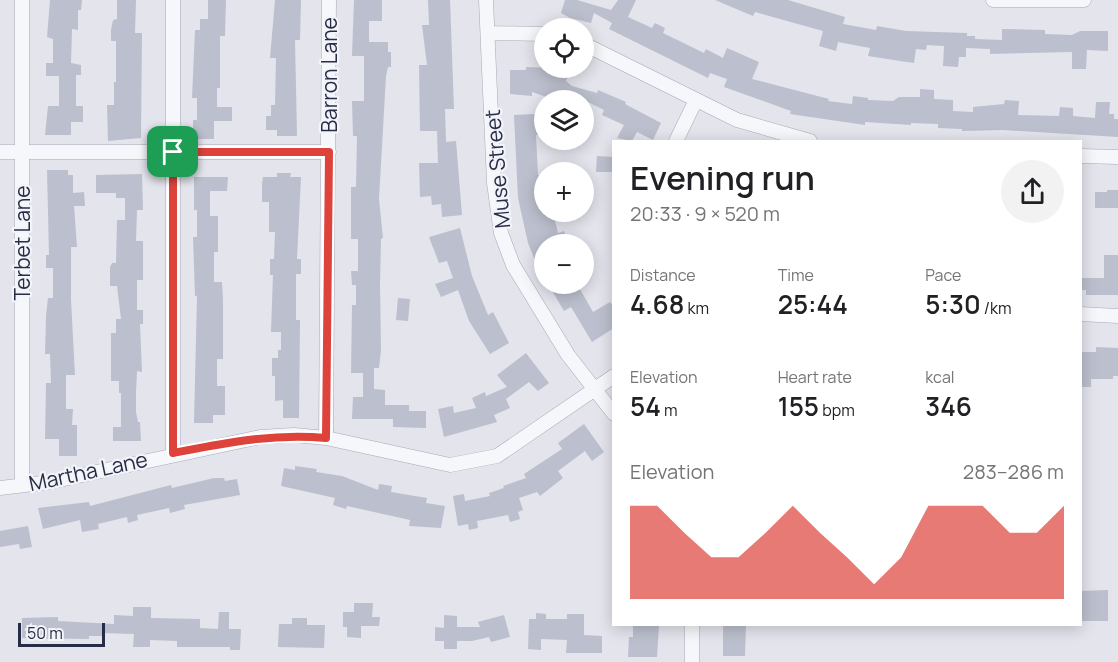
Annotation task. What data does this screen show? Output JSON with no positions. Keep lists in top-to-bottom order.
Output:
{
  "streets": {
    "street": [
      "Barron Lane",
      "Muse Street",
      "Terbet Lane",
      "Martha Lane"
    ]
  },
  "crossings": [
    ["Barron Lane", "Martha Lane"],
    ["Muse Street", "Martha Lane"],
    ["Terbet Lane", "Martha Lane"]
  ],
  "scale_bar": "50 m",
  "page": {
    "map_buttons": ["+", "−"],
    "heading": ["Evening run", "20:33 · 9 × 520 m"],
    "stats": [
      ["Distance", "4.68 km"],
      ["Time", "25:44"],
      ["Pace", "5:30 /km"],
      ["Elevation", "54 m"],
      ["Heart rate", "155 bpm"],
      ["kcal", "346"]
    ],
    "chart": ["Elevation", "283–286 m"],
    "scale": "50 m"
  }
}
